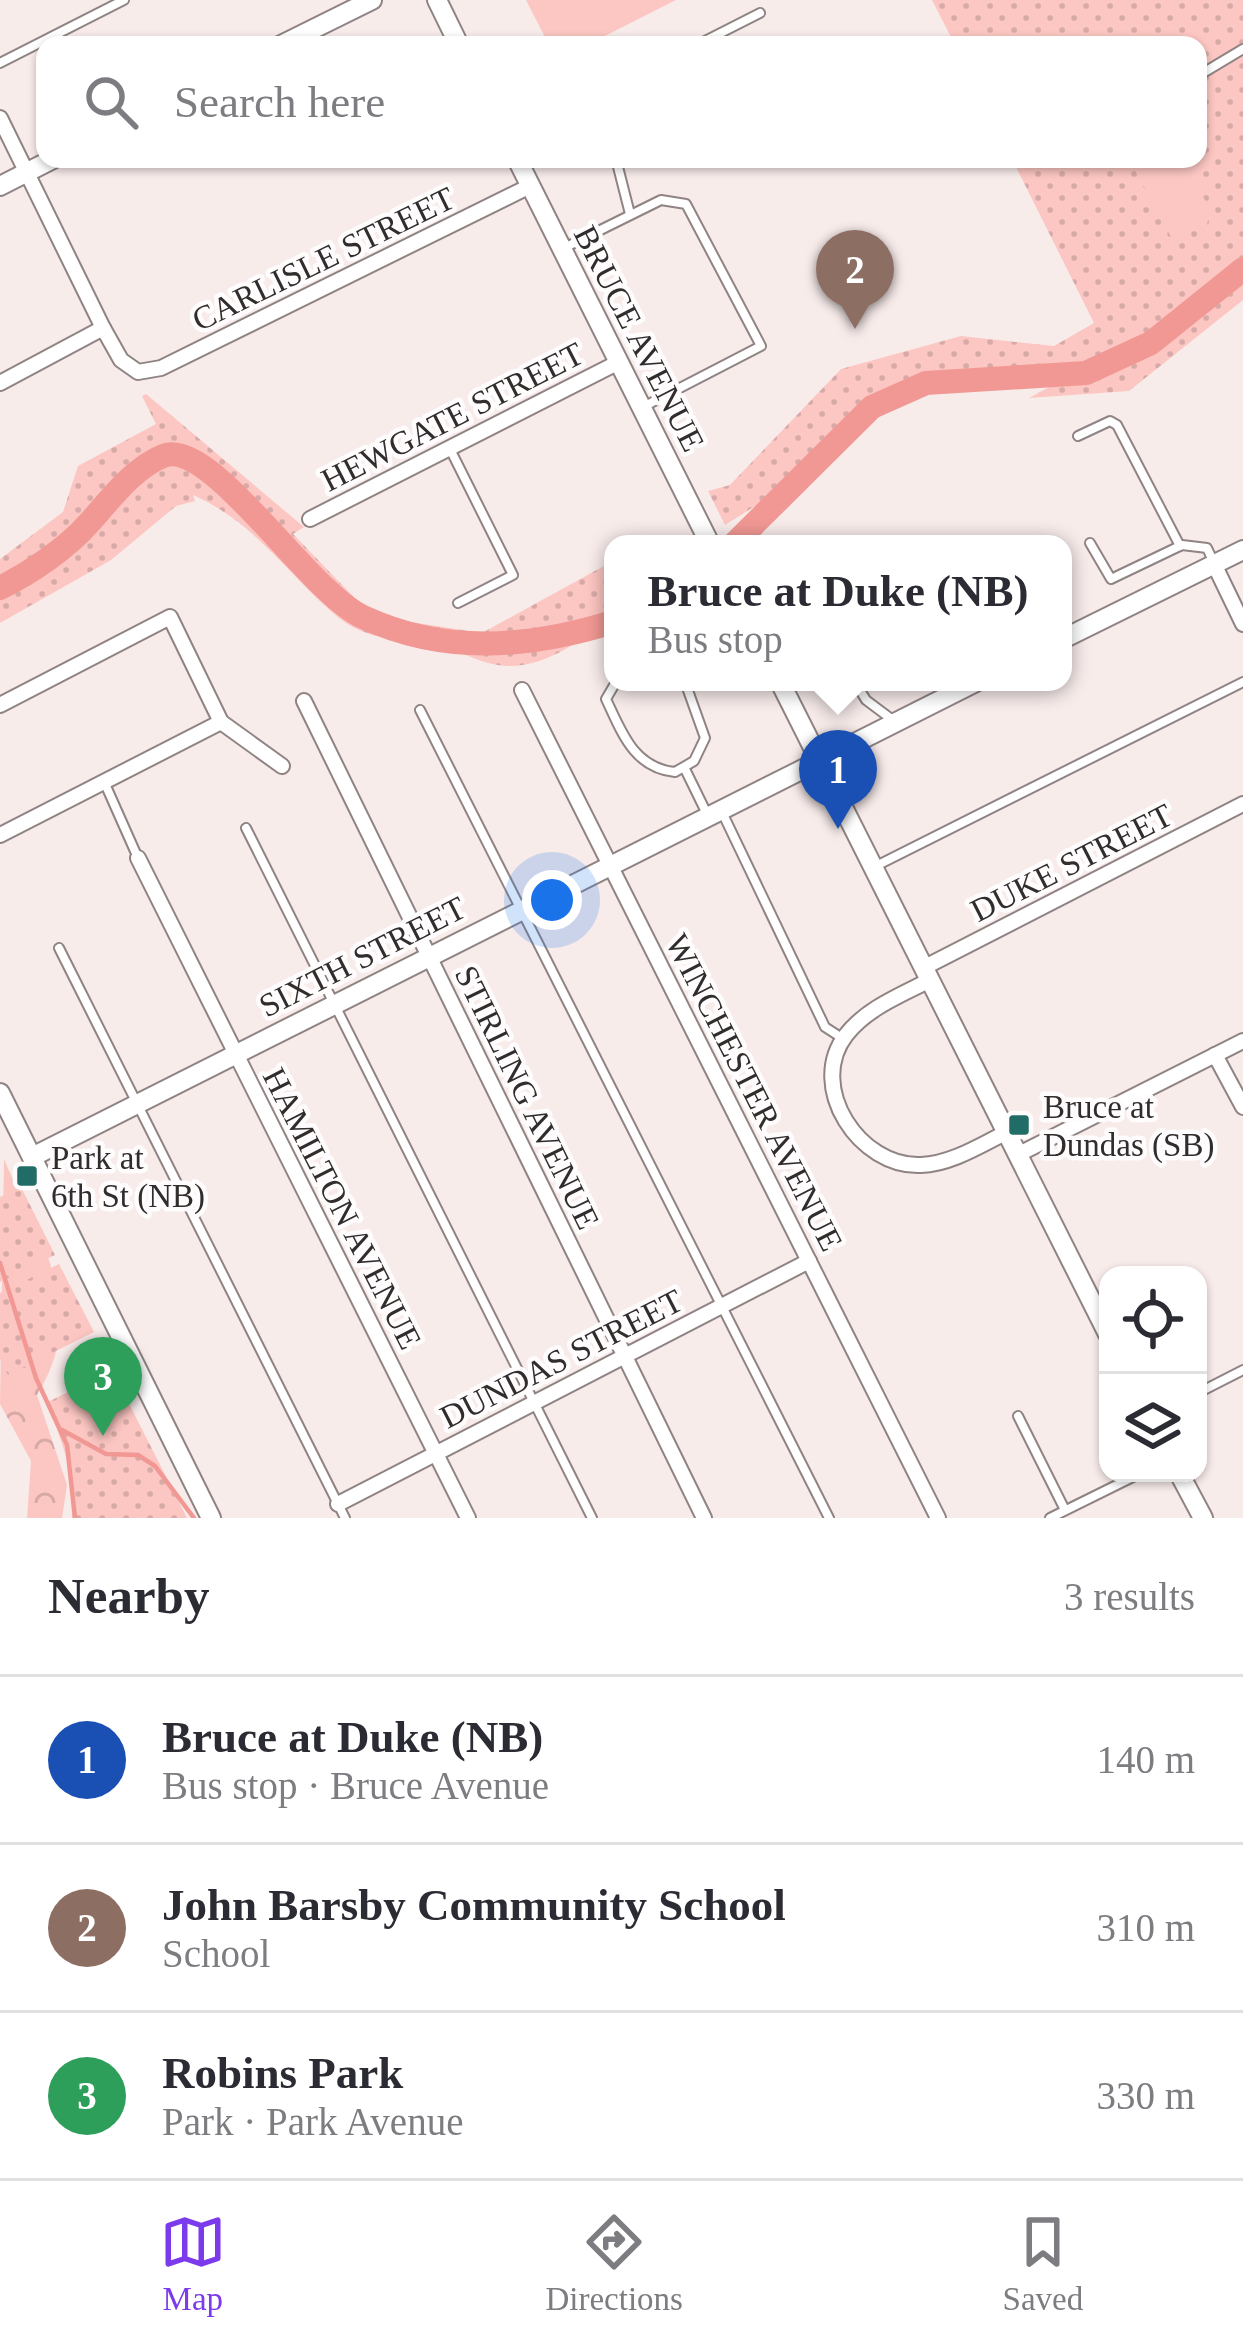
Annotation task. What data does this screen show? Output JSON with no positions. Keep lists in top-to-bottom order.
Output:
{
  "streets": {
    "street": [
      "CARLISLE STREET",
      "BRUCE AVENUE",
      "HEWGATE STREET",
      "DUKE STREET",
      "SIXTH STREET",
      "WINCHESTER AVENUE",
      "STIRLING AVENUE",
      "HAMILTON AVENUE",
      "DUNDAS STREET"
    ]
  },
  "crossings": [
    ["CARLISLE STREET", "BRUCE AVENUE"],
    ["BRUCE AVENUE", "HEWGATE STREET"],
    ["SIXTH STREET", "WINCHESTER AVENUE"],
    ["SIXTH STREET", "STIRLING AVENUE"],
    ["SIXTH STREET", "HAMILTON AVENUE"],
    ["WINCHESTER AVENUE", "DUNDAS STREET"],
    ["STIRLING AVENUE", "DUNDAS STREET"],
    ["HAMILTON AVENUE", "DUNDAS STREET"]
  ],
  "places": {
    "transit": ["Bruce at Dundas (SB)", "Park at 6th St (NB)"]
  },
  "page": {
    "search": "Search here",
    "pins": ["2", "1", "3"],
    "popup": ["Bruce at Duke (NB)", "Bus stop"],
    "heading": ["Nearby", "3 results"],
    "list": [
      {
        "mark": "1",
        "name": "Bruce at Duke (NB)",
        "note": "Bus stop · Bruce Avenue",
        "value": "140 m"
      },
      {
        "mark": "2",
        "name": "John Barsby Community School",
        "note": "School",
        "value": "310 m"
      },
      {
        "mark": "3",
        "name": "Robins Park",
        "note": "Park · Park Avenue",
        "value": "330 m"
      }
    ],
    "nav": ["Map", "Directions", "Saved"]
  }
}
